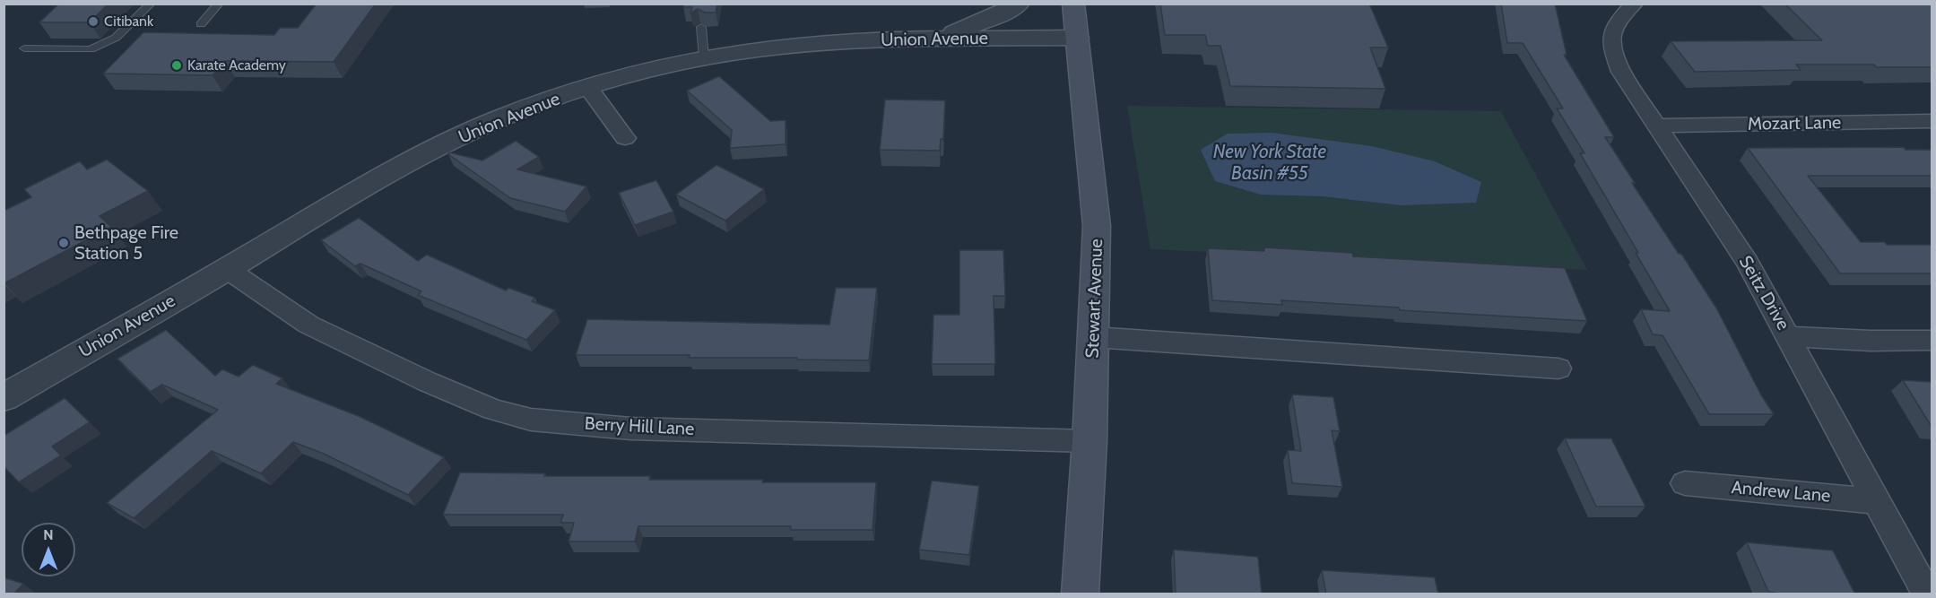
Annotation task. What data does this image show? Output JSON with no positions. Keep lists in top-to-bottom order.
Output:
{
  "streets": {
    "main road": ["Stewart Avenue"],
    "street": [
      "Union Avenue",
      "Mozart Lane",
      "Seitz Drive",
      "Berry Hill Lane",
      "Andrew Lane"
    ]
  },
  "crossings": [
    ["Union Avenue", "Stewart Avenue"],
    ["Union Avenue", "Berry Hill Lane"],
    ["Mozart Lane", "Seitz Drive"],
    ["Seitz Drive", "Andrew Lane"],
    ["Stewart Avenue", "Berry Hill Lane"]
  ],
  "water": ["New York State Basin #55"],
  "places": ["Citibank", "Karate Academy", "Bethpage Fire Station 5"],
  "north": "top"
}
